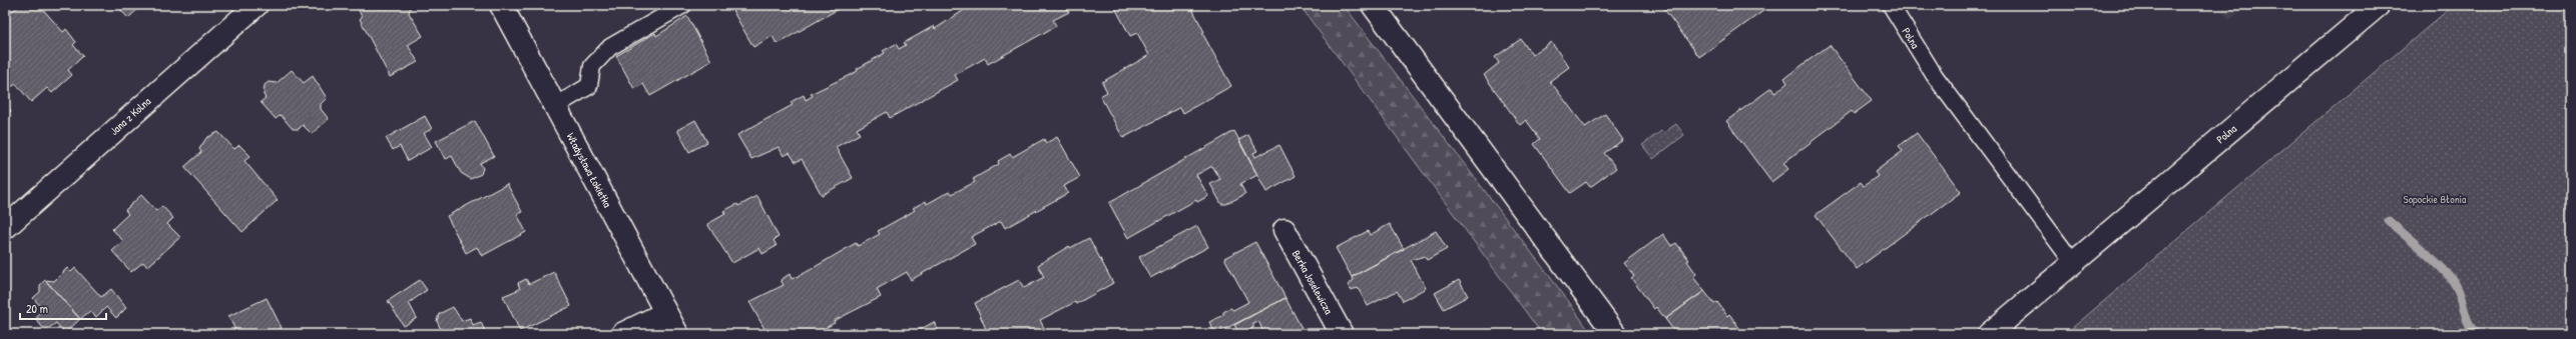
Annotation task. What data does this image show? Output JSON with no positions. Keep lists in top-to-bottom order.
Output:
{
  "streets": {
    "street": [
      "Polna",
      "Jana z Kolna",
      "Władysława Łokietka",
      "Berka Joselewicza"
    ]
  },
  "parks": ["Sopockie Błonia"],
  "scale_bar": "20 m"
}
